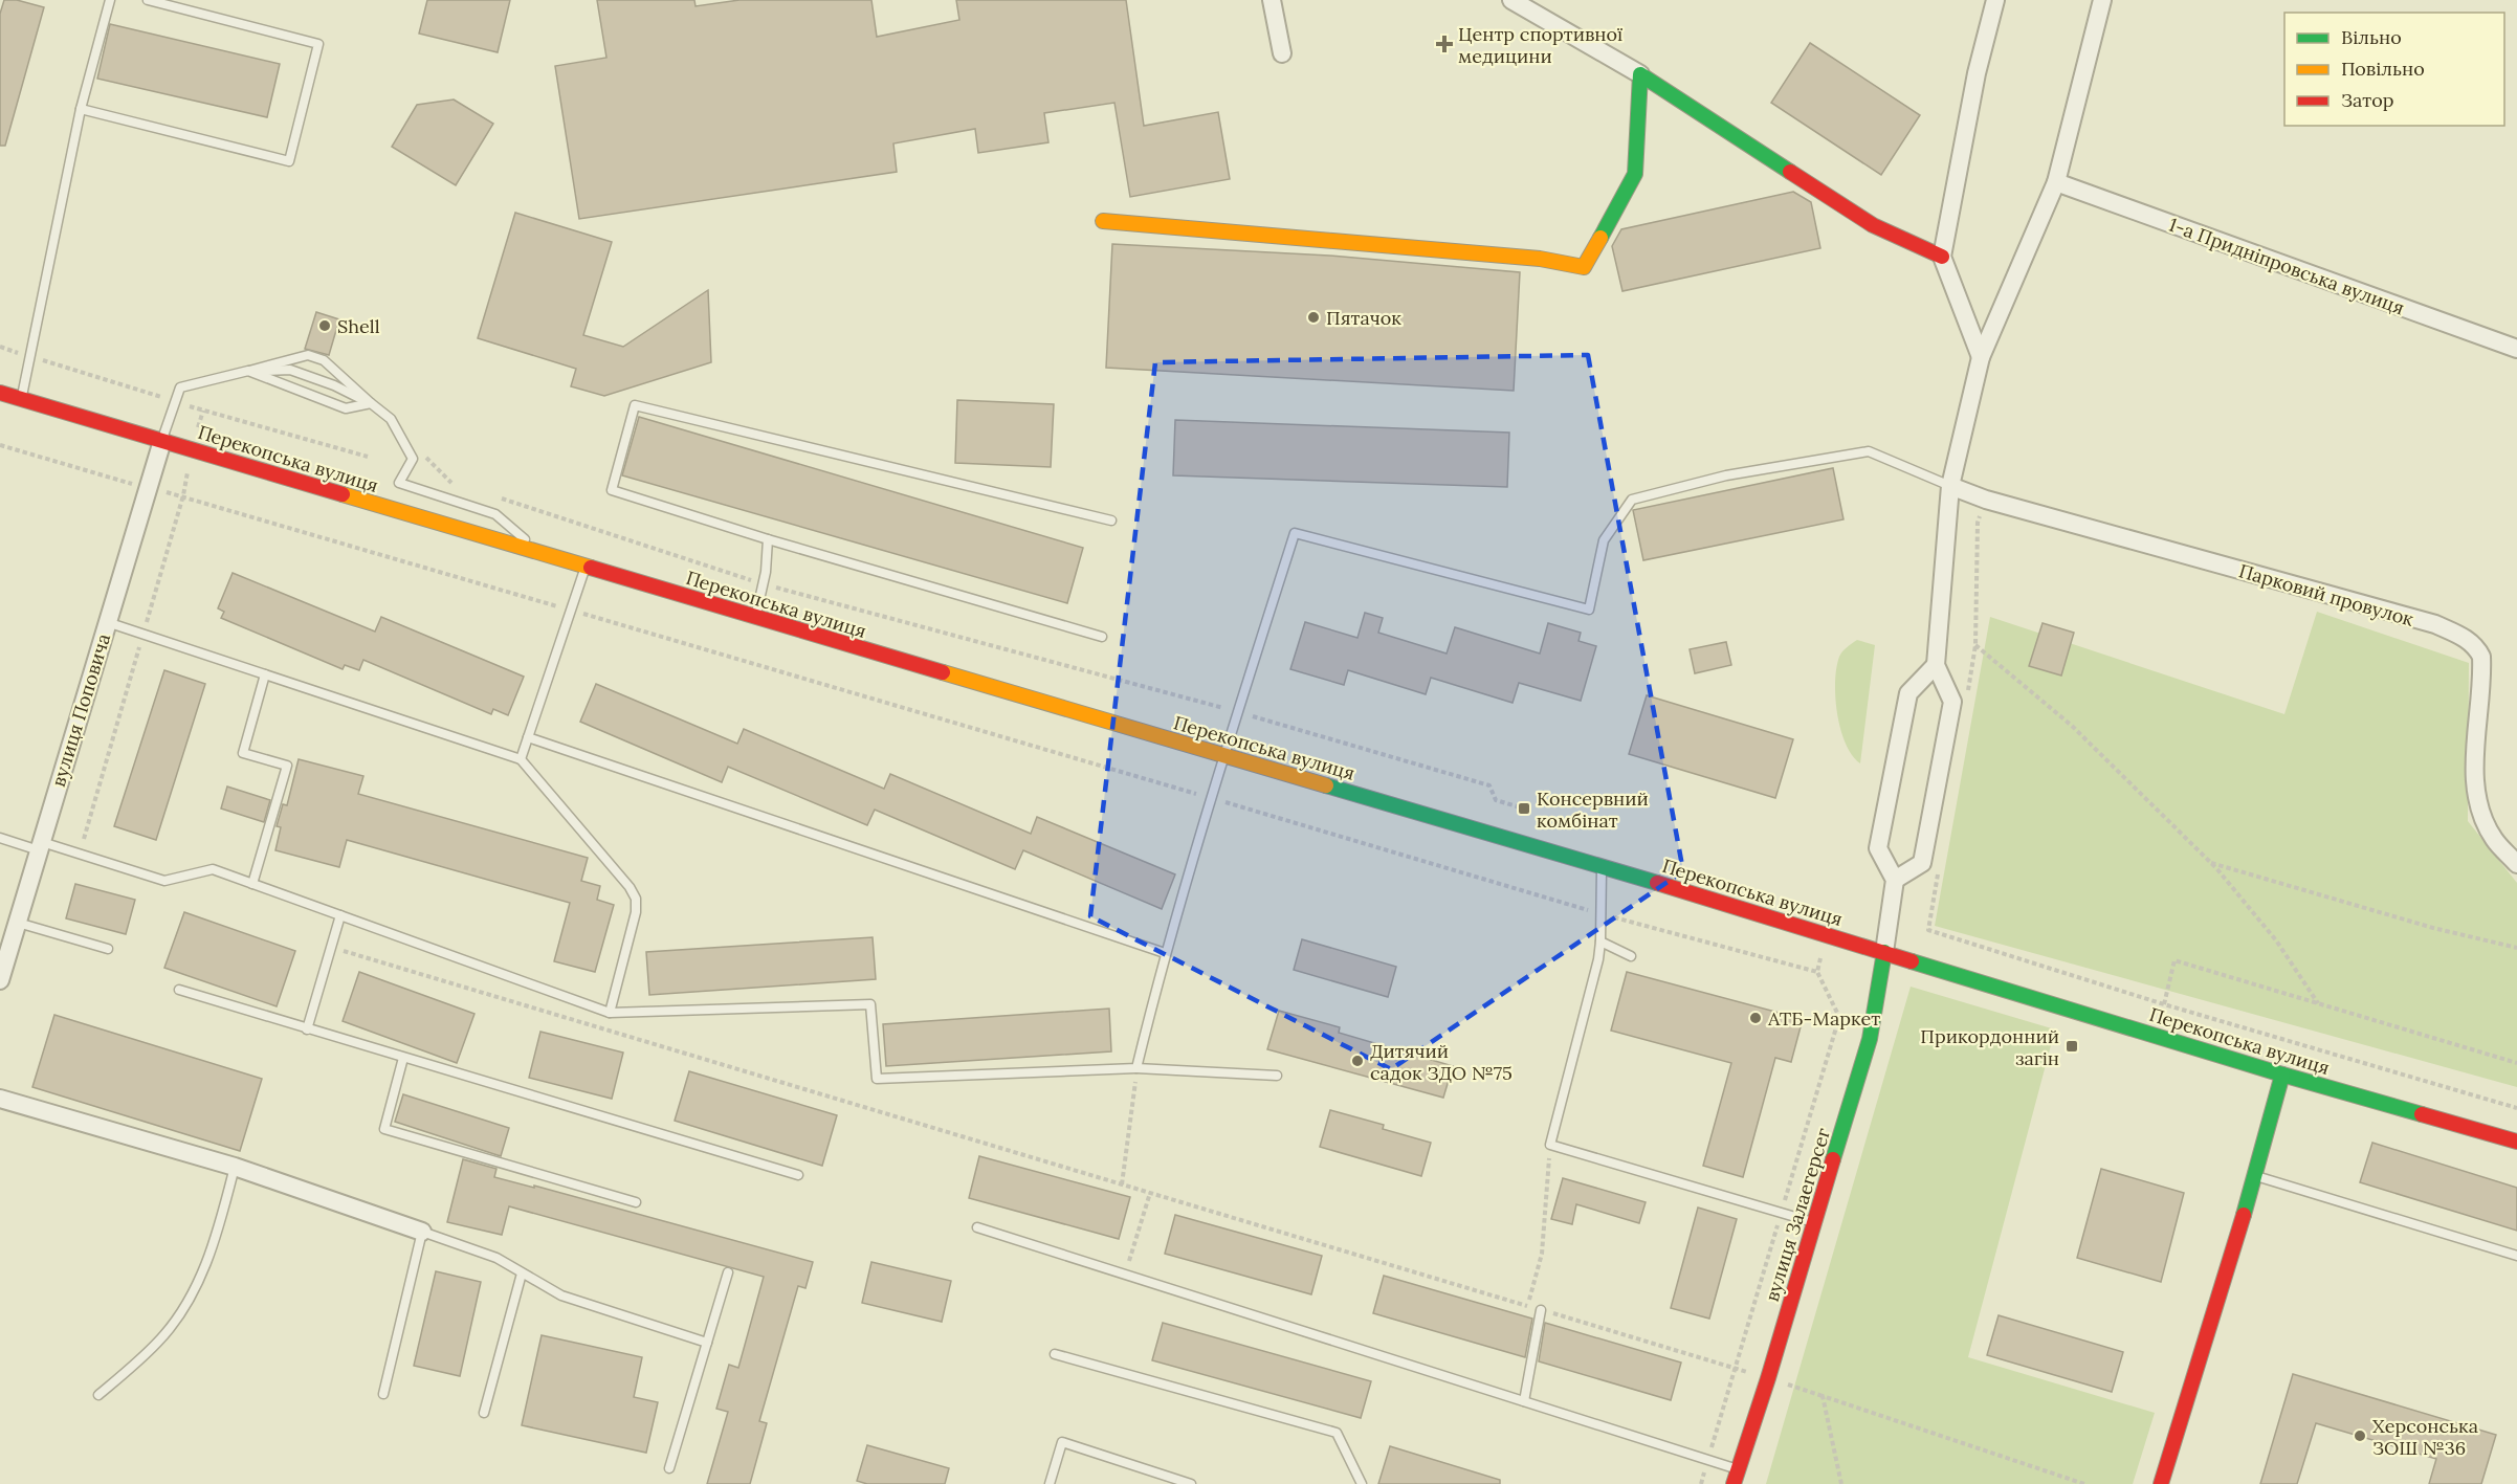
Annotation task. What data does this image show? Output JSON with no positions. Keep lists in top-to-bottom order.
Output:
{
  "streets": {
    "main road": ["Перекопська вулиця", "вулиця Залаегерсег"],
    "street": ["1-а Придніпровська вулиця", "Парковий провулок", "вулиця Поповича"]
  },
  "crossings": [
    ["Перекопська вулиця", "вулиця Поповича"],
    ["Перекопська вулиця", "вулиця Залаегерсег"]
  ],
  "places": {
    "health": ["Центр спортивної медицини"],
    "other": [
      "Пятачок",
      "Shell",
      "АТБ-Маркет",
      "Дитячий садок ЗДО №75",
      "Херсонська ЗОШ №36"
    ],
    "transit": ["Консервний комбінат", "Прикордонний загін"]
  },
  "legend": ["Вільно", "Повільно", "Затор"]
}
